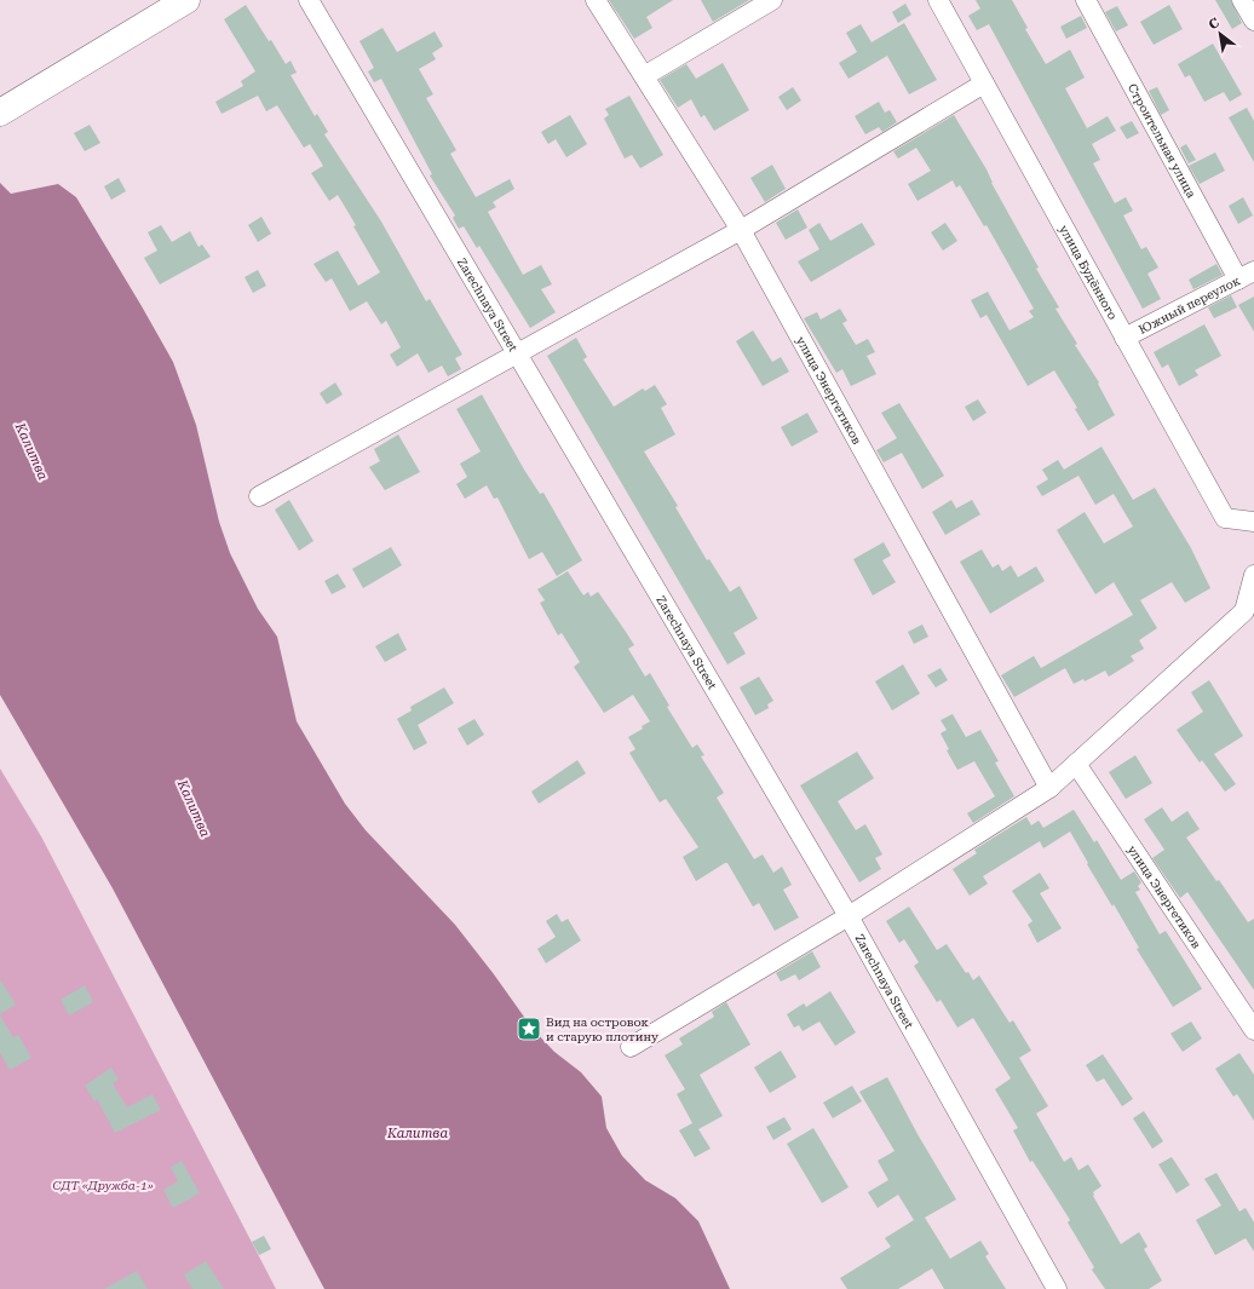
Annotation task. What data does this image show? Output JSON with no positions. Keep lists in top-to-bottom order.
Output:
{
  "streets": {
    "street": [
      "Строительная улица",
      "улица Будённого",
      "Zarechnaya Street",
      "Южный переулок",
      "улица Энергетиков"
    ]
  },
  "crossings": [
    ["Строительная улица", "Южный переулок"],
    ["улица Будённого", "Южный переулок"]
  ],
  "water": ["Калитва"],
  "parks": ["СДТ «Дружба-1»"],
  "places": {
    "place": ["Вид на островок и старую плотину"]
  },
  "north": "top left"
}
